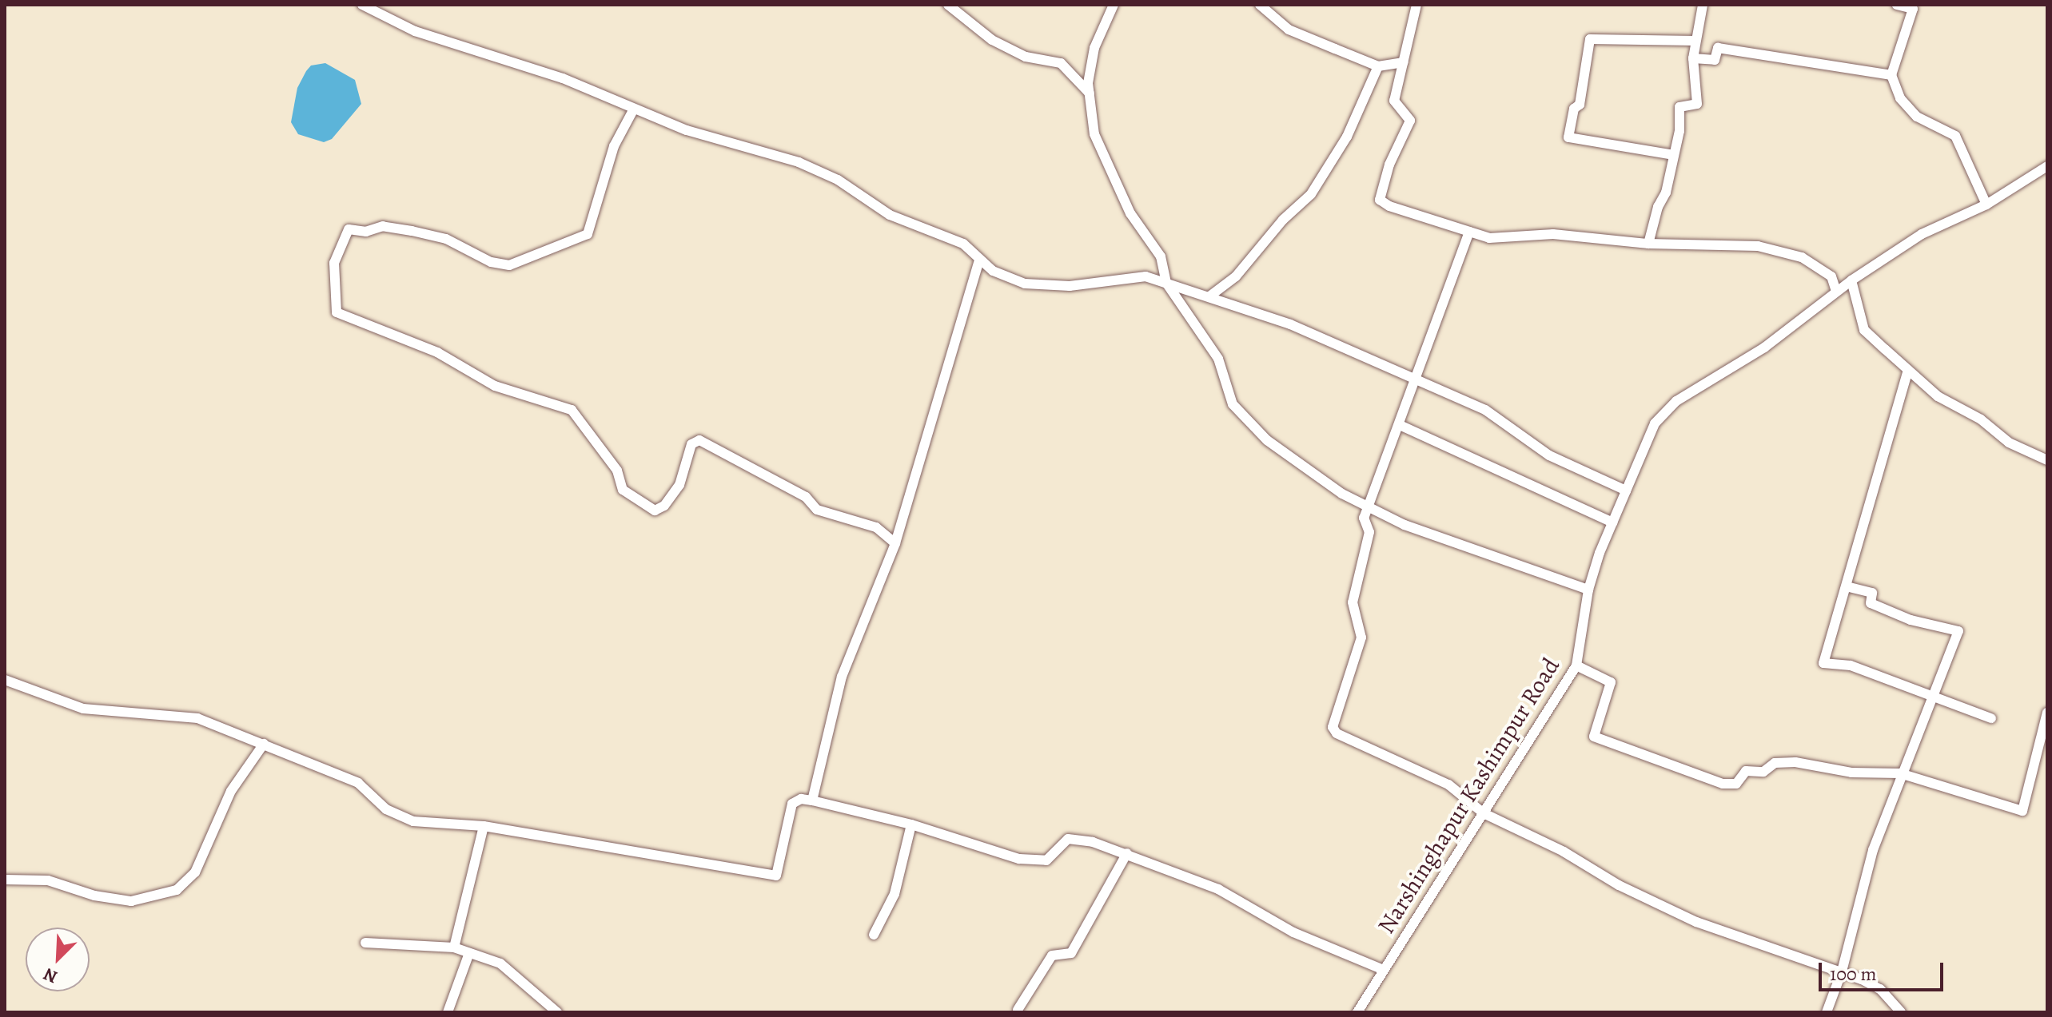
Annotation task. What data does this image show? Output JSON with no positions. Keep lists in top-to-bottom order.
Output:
{
  "streets": {
    "street": ["Narshinghapur Kashimpur Road"]
  },
  "scale_bar": "100 m",
  "north": "bottom left"
}
